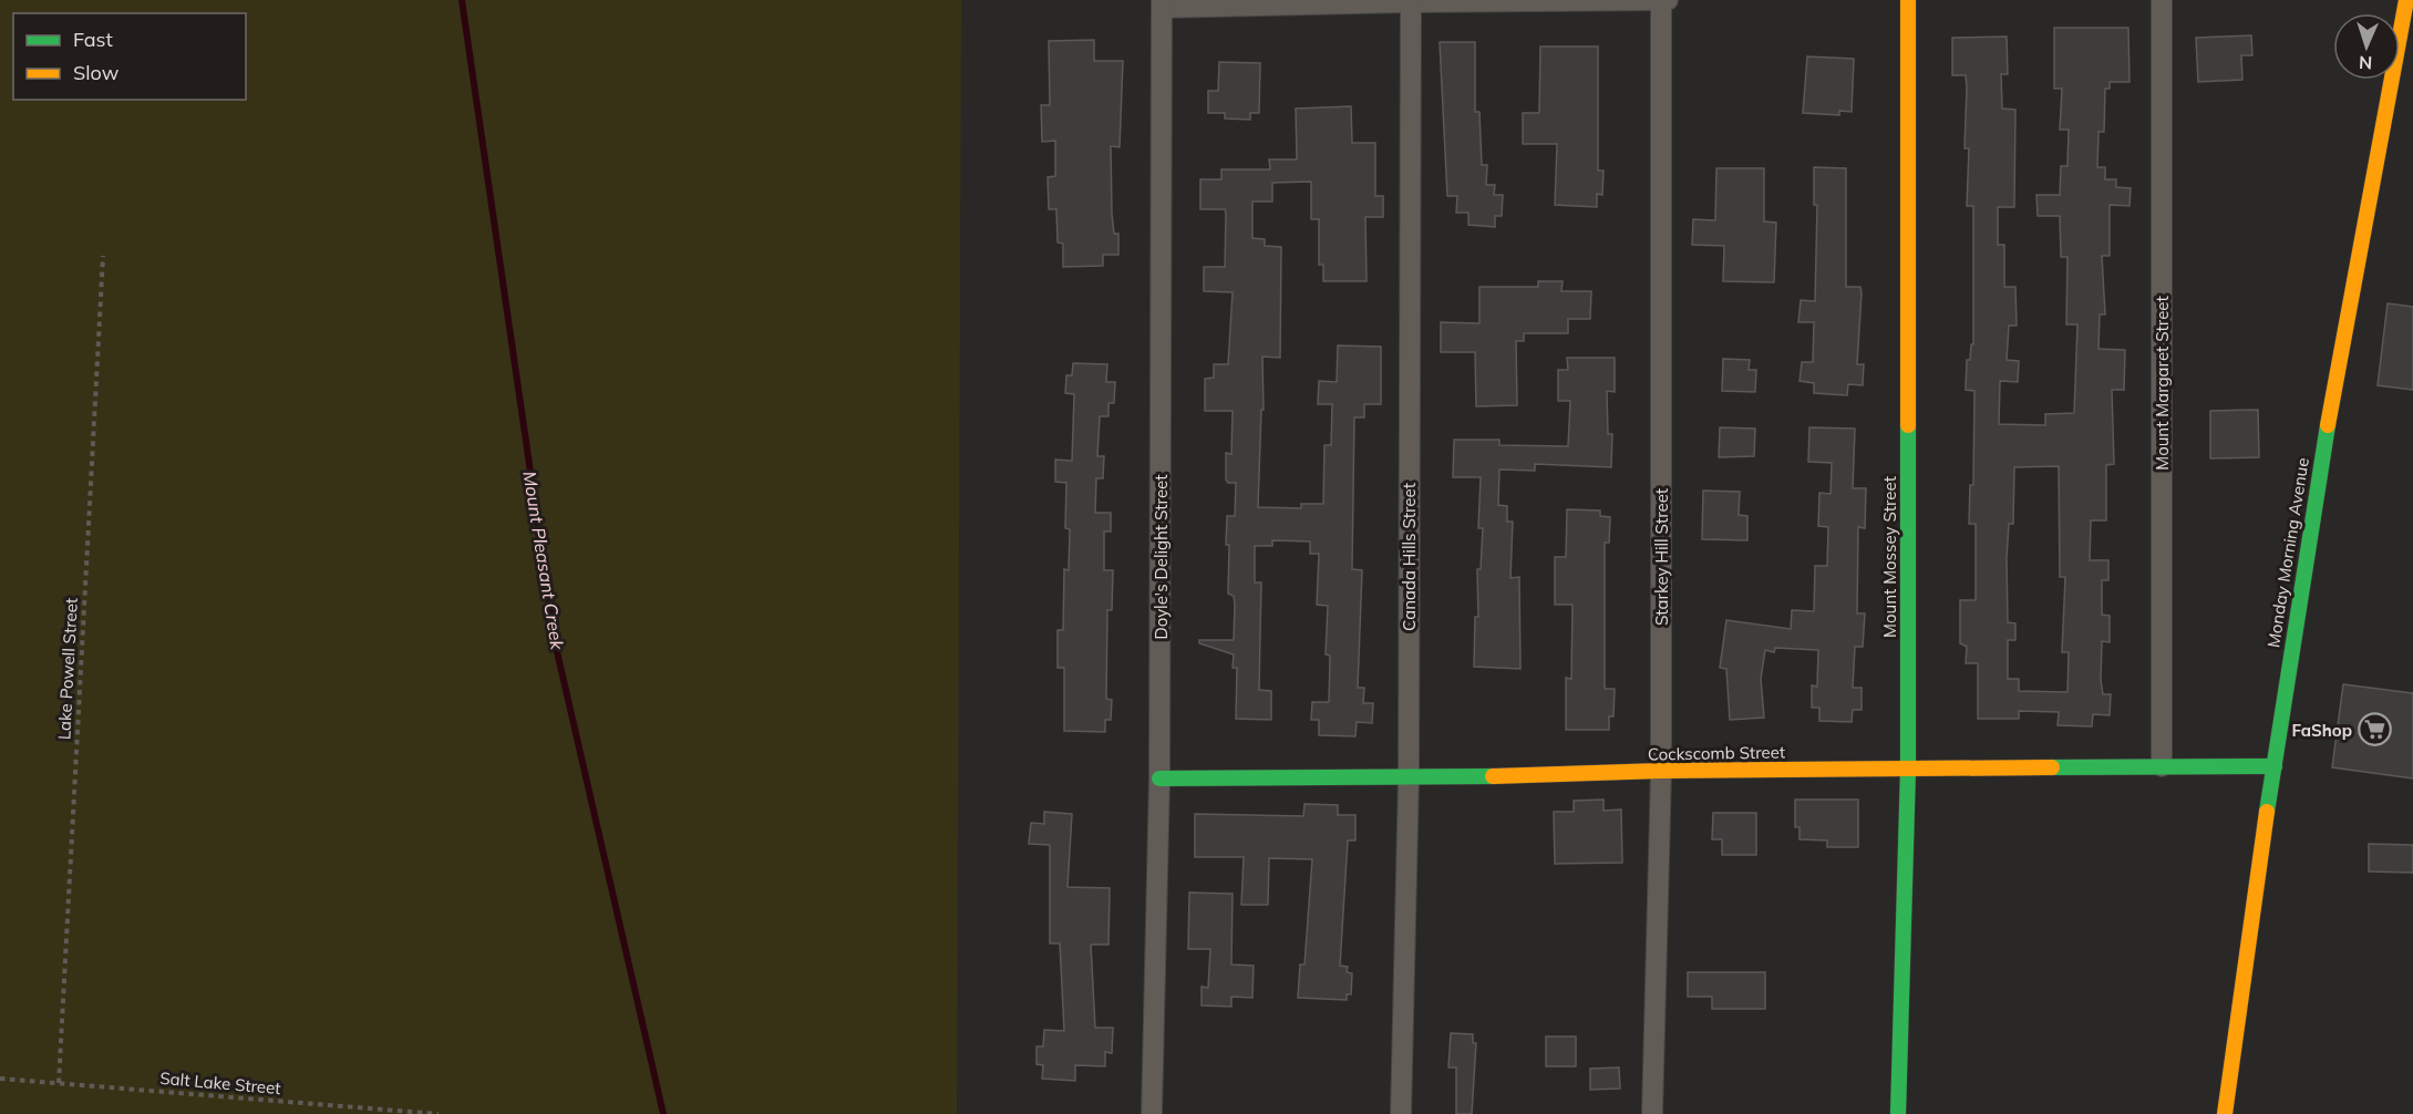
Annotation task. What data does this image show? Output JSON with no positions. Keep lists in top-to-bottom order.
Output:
{
  "streets": {
    "street": [
      "Mount Margaret Street",
      "Monday Morning Avenue",
      "Doyle's Delight Street",
      "Canada Hills Street",
      "Starkey Hill Street",
      "Mount Mossey Street",
      "Cockscomb Street"
    ],
    "path": ["Lake Powell Street", "Salt Lake Street"]
  },
  "crossings": [
    ["Mount Margaret Street", "Cockscomb Street"],
    ["Monday Morning Avenue", "Cockscomb Street"],
    ["Doyle's Delight Street", "Cockscomb Street"],
    ["Canada Hills Street", "Cockscomb Street"],
    ["Starkey Hill Street", "Cockscomb Street"],
    ["Mount Mossey Street", "Cockscomb Street"],
    ["Lake Powell Street", "Salt Lake Street"]
  ],
  "water": ["Mount Pleasant Creek"],
  "places": {
    "supermarket": ["FaShop"]
  },
  "legend": ["Fast", "Slow"],
  "north": "bottom"
}
